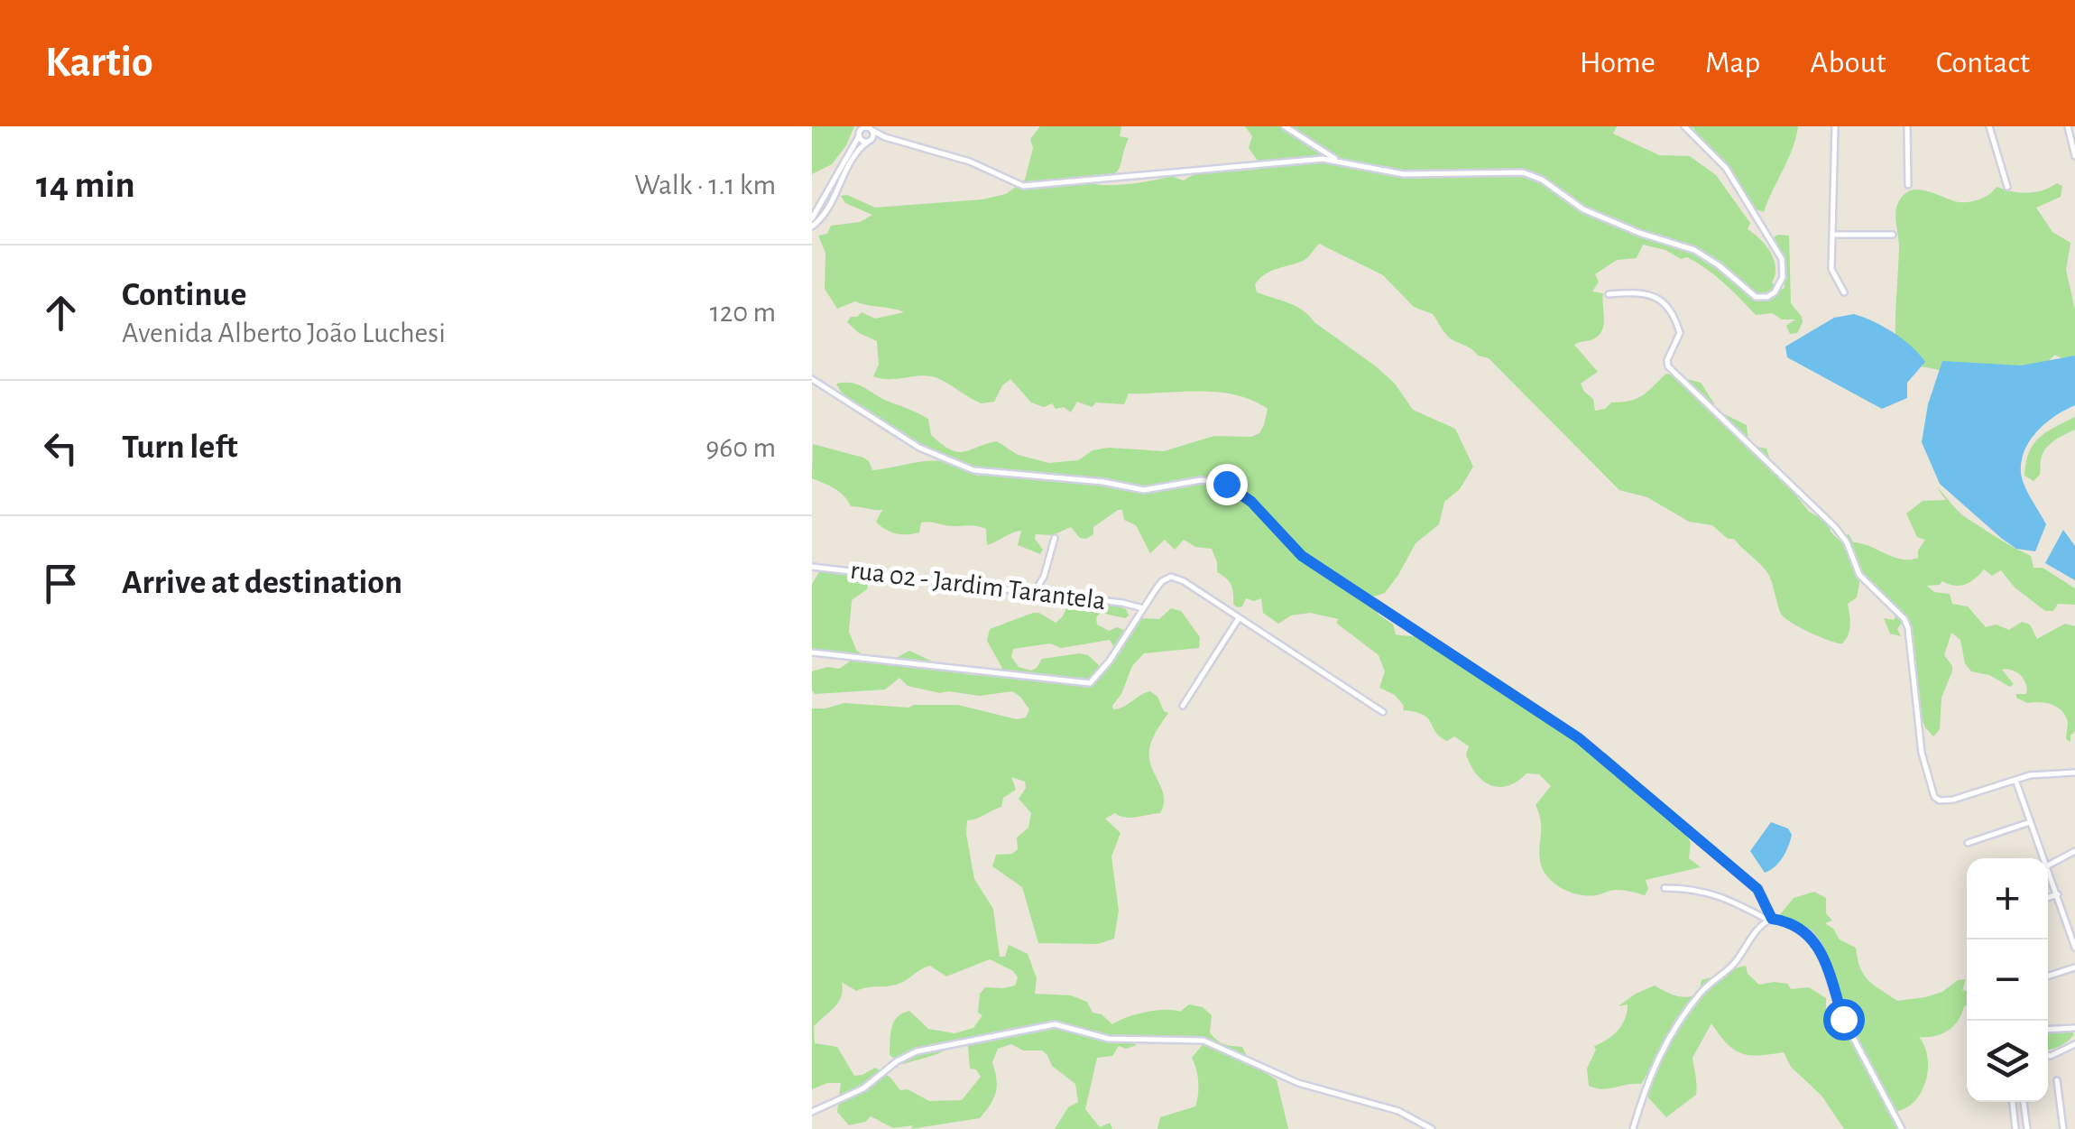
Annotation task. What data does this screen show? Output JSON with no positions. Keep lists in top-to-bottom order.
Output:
{
  "streets": {
    "street": ["rua 02 - Jardim Tarantela"]
  },
  "page": {
    "header": "Kartio",
    "nav": [
      "Home",
      "Map",
      "About",
      "Contact"
    ],
    "heading": ["14 min", "Walk · 1.1 km"],
    "list": [
      ["Continue", "Avenida Alberto João Luchesi", "120 m"],
      ["Turn left", "960 m"],
      "Arrive at destination"
    ],
    "map_buttons": ["+", "−"]
  }
}
